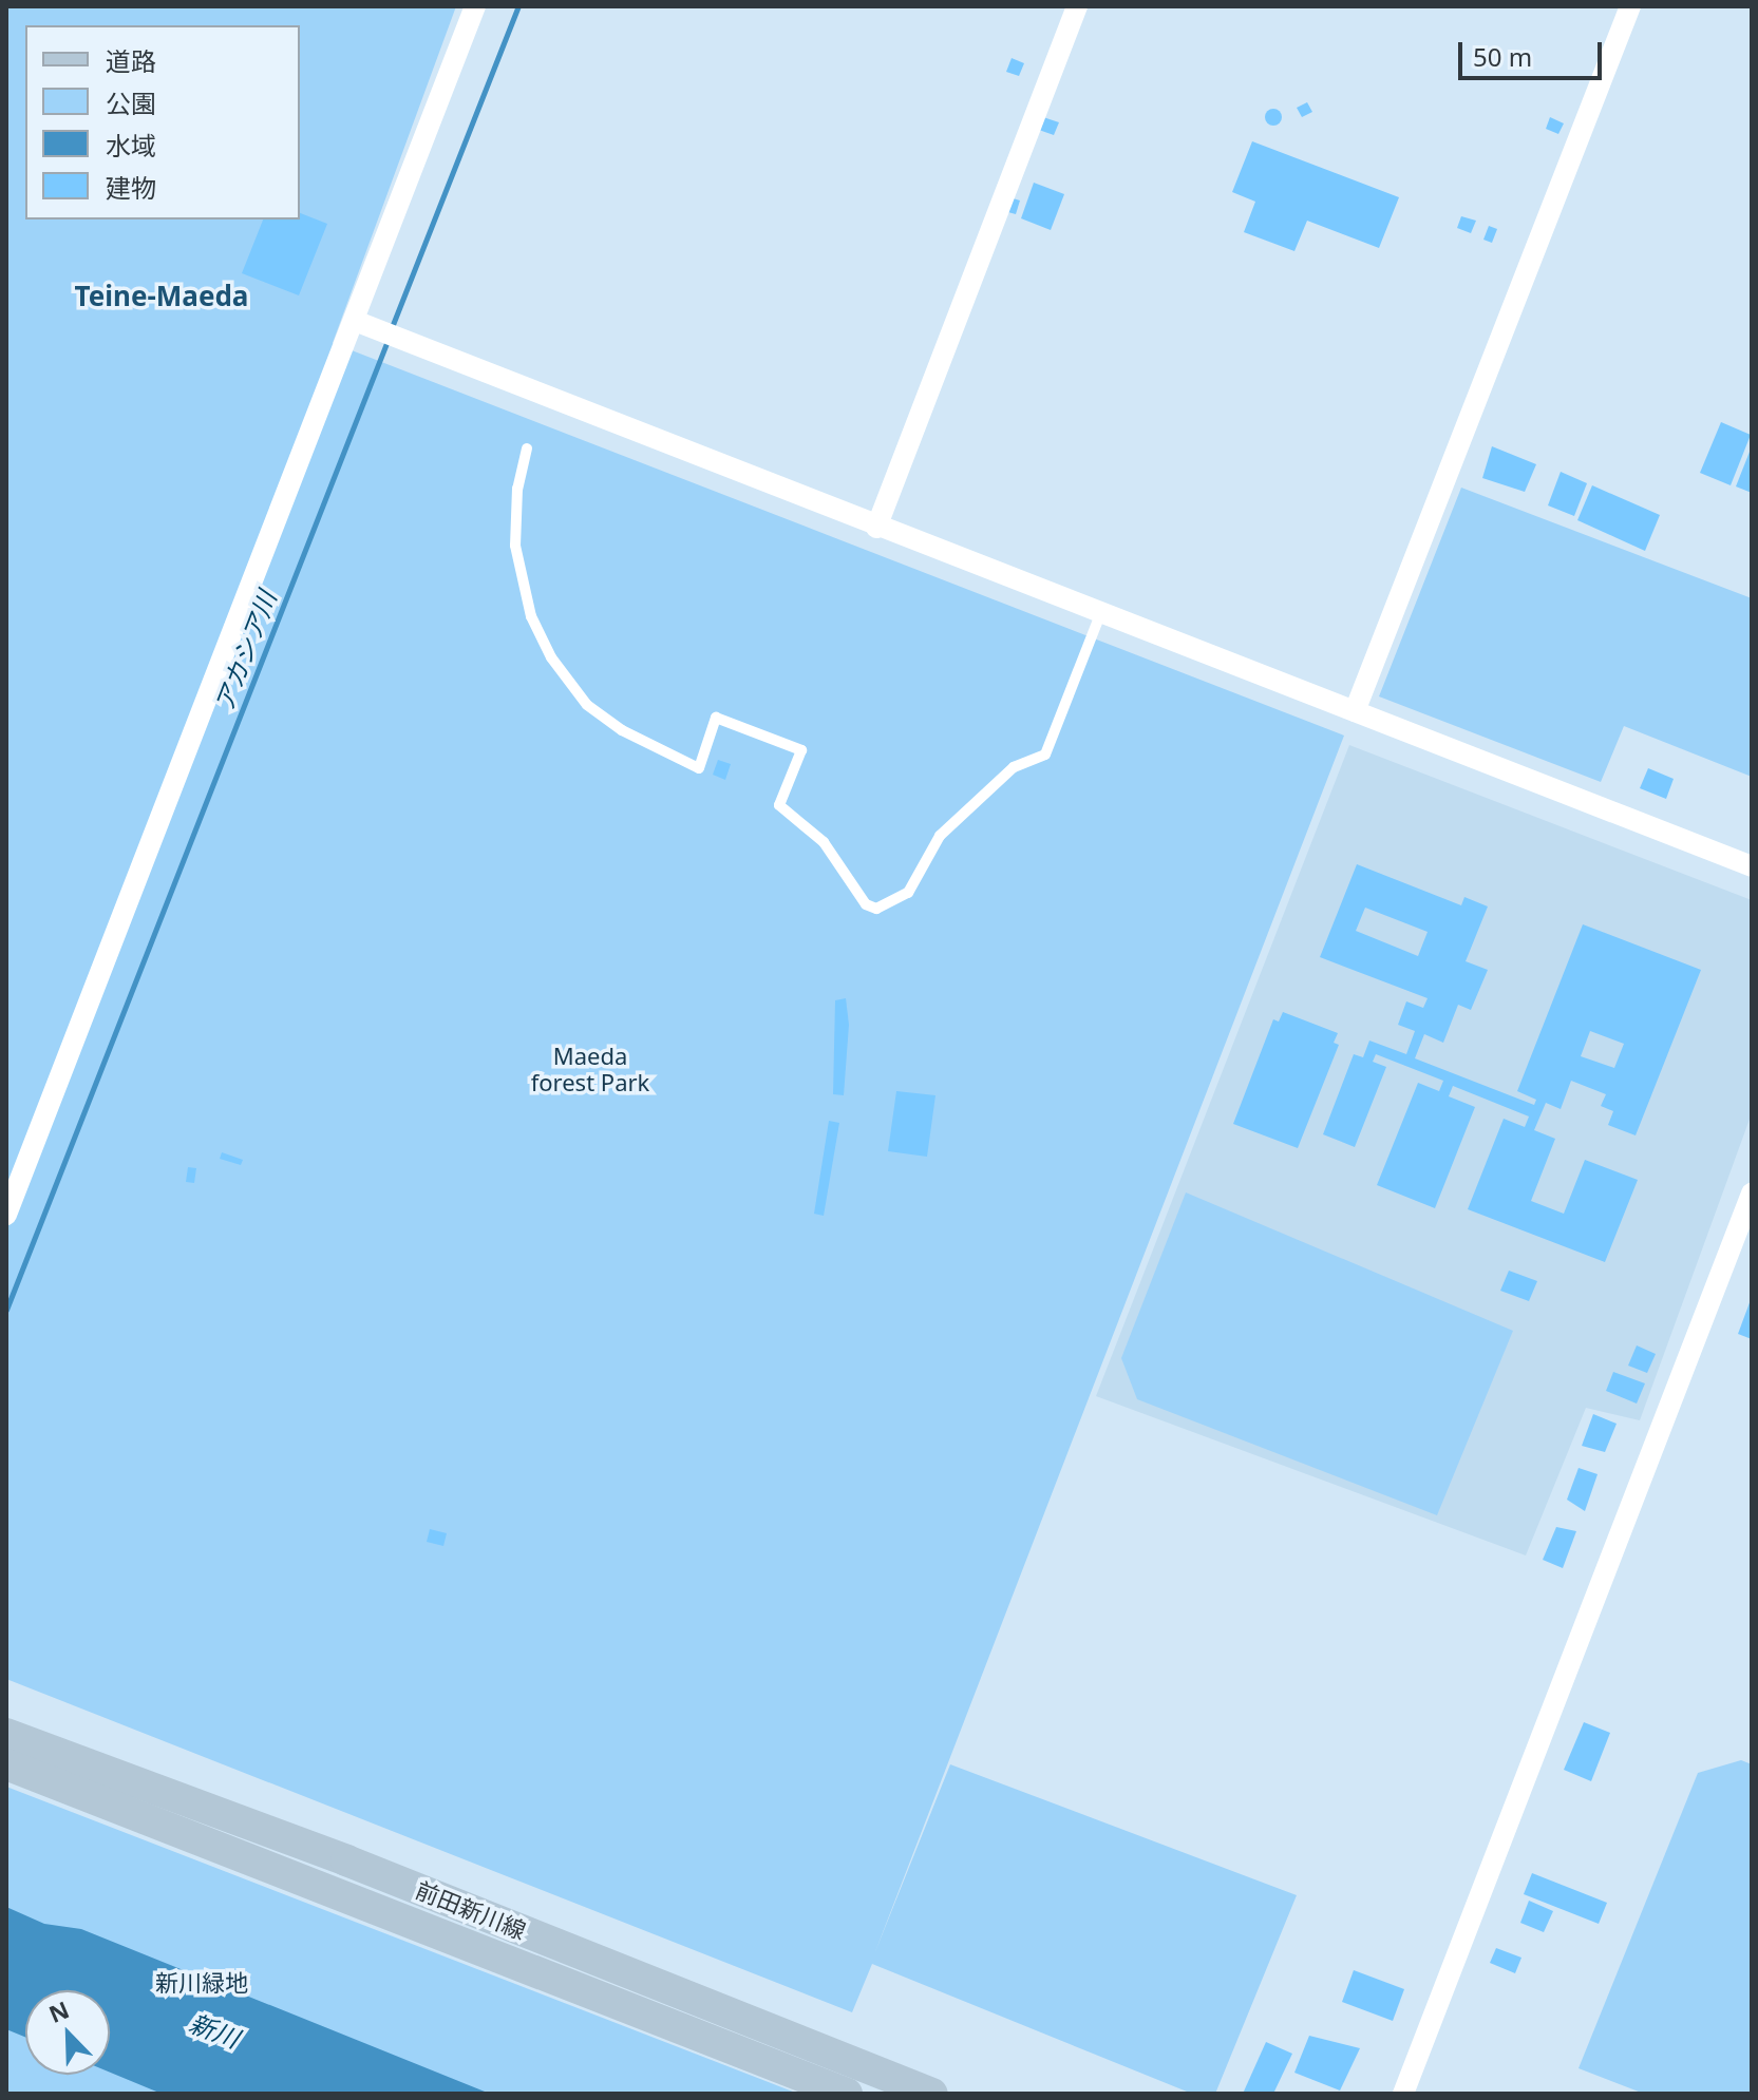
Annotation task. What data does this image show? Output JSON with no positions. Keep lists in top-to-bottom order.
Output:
{
  "streets": {
    "main road": ["前田新川線"]
  },
  "districts": ["Teine-Maeda"],
  "water": ["アカシア川", "新川"],
  "parks": ["Maeda forest Park", "新川緑地"],
  "legend": [
    "道路",
    "公園",
    "水域",
    "建物"
  ],
  "scale_bar": "50 m",
  "north": "top left"
}
